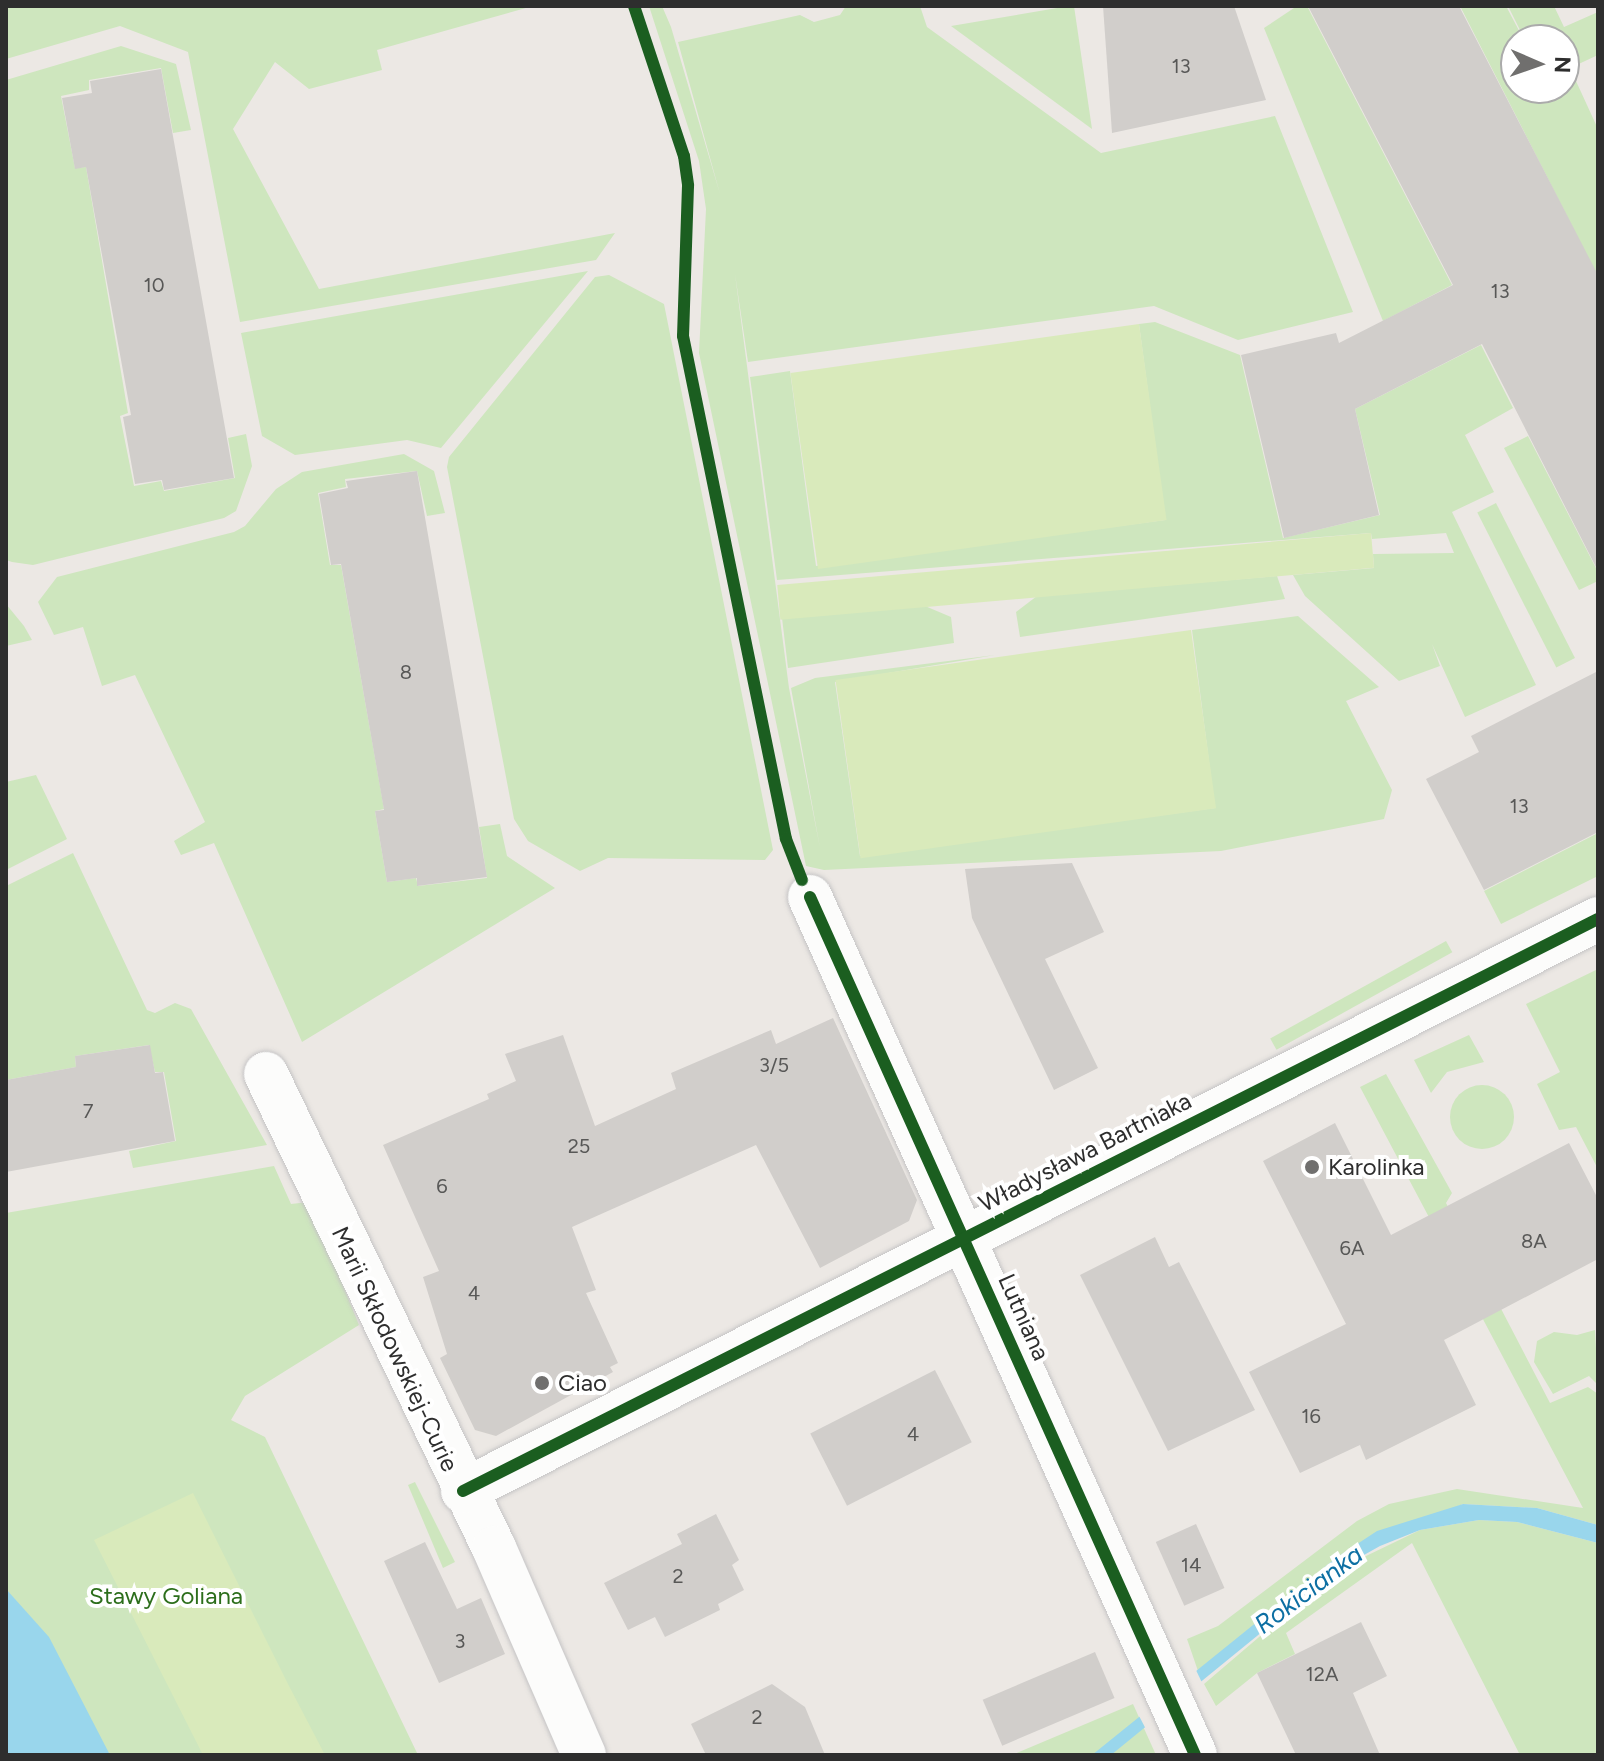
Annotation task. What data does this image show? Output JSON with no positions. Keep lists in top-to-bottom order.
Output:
{
  "streets": {
    "street": ["Władysława Bartniaka", "Lutniana", "Marii Skłodowskiej-Curie"]
  },
  "crossings": [
    ["Władysława Bartniaka", "Lutniana"],
    ["Władysława Bartniaka", "Marii Skłodowskiej-Curie"]
  ],
  "water": ["Rokicianka"],
  "parks": ["Stawy Goliana"],
  "places": ["Karolinka", "Ciao"],
  "house_numbers": [
    "13",
    "10",
    "13",
    "8",
    "13",
    "3/5",
    "7",
    "25",
    "6",
    "8A",
    "6A",
    "4",
    "16",
    "4",
    "14",
    "2",
    "3",
    "12A",
    "2"
  ],
  "north": "right"
}
